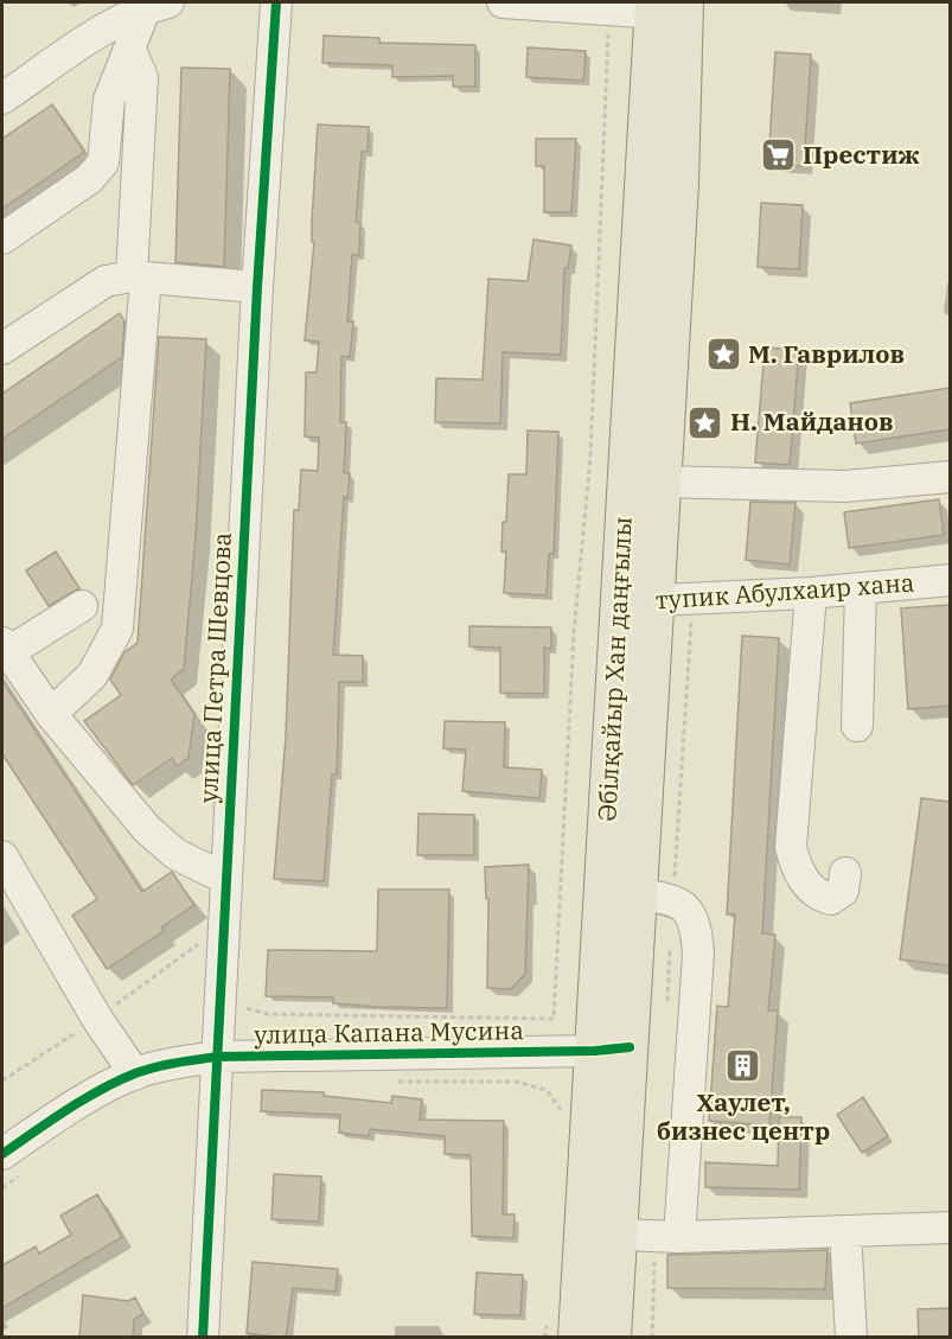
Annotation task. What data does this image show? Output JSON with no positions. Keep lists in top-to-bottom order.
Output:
{
  "streets": {
    "main road": ["Әбілқайыр Хан даңғылы"],
    "street": ["тупик Абулхаир хана", "улица Петра Шевцова", "улица Капана Мусина"]
  },
  "crossings": [
    ["тупик Абулхаир хана", "Әбілқайыр Хан даңғылы"],
    ["улица Петра Шевцова", "улица Капана Мусина"],
    ["Әбілқайыр Хан даңғылы", "улица Капана Мусина"]
  ],
  "places": {
    "supermarket": ["Престиж"],
    "place": ["М. Гаврилов", "Н. Майданов"],
    "building": ["Хаулет, бизнес центр"]
  }
}
